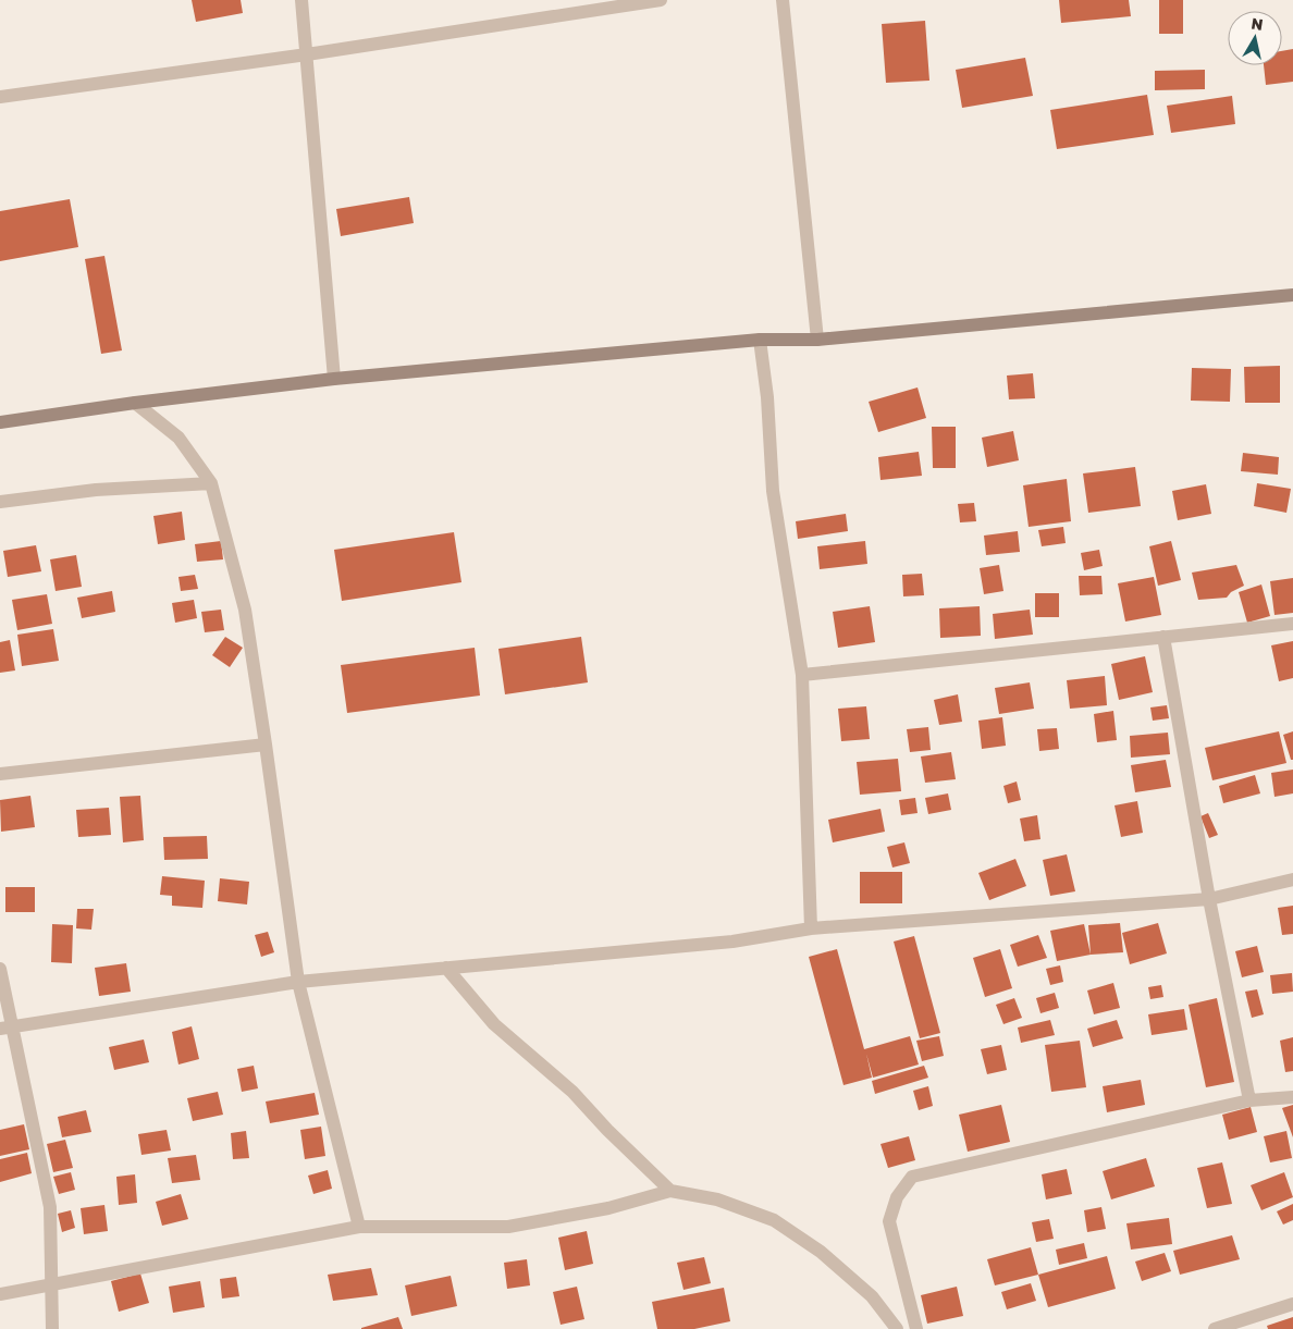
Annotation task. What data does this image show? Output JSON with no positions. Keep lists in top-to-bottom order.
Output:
{
  "north": "top"
}
